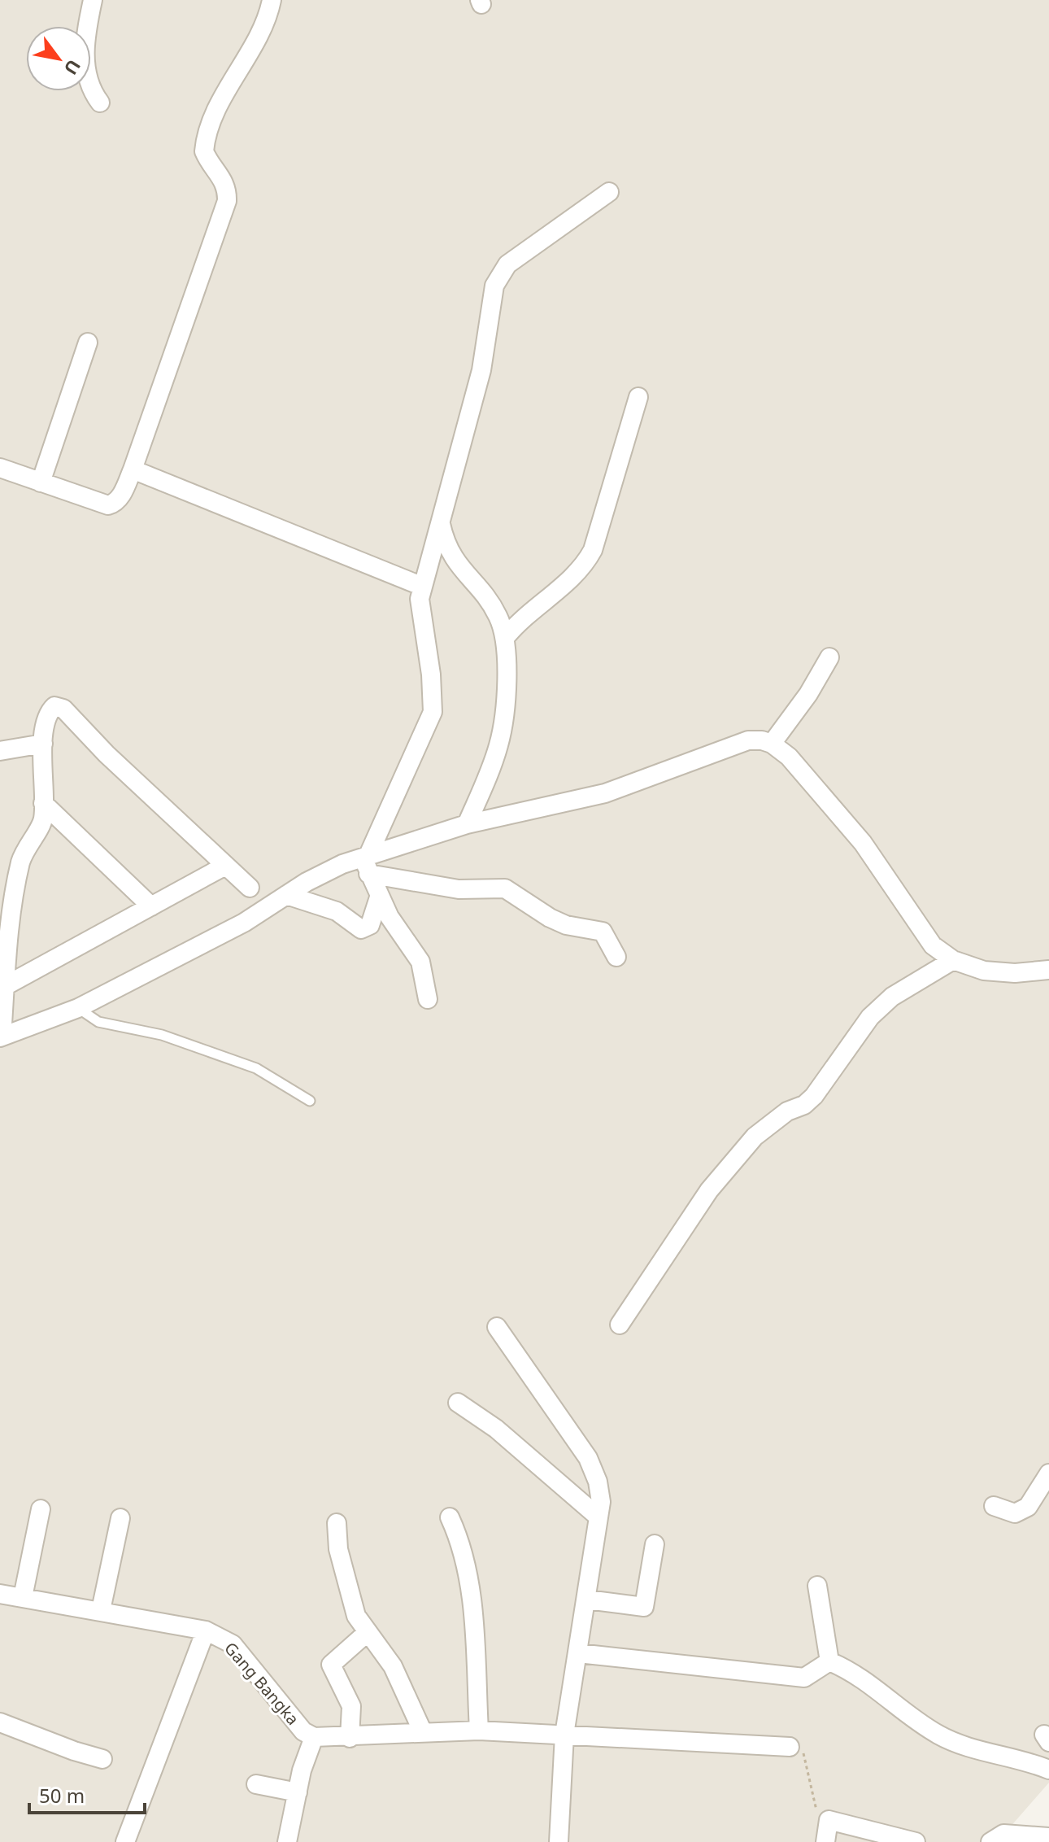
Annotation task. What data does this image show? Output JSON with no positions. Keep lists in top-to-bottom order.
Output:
{
  "streets": {
    "street": ["Gang Bangka"]
  },
  "scale_bar": "50 m",
  "north": "bottom right"
}
